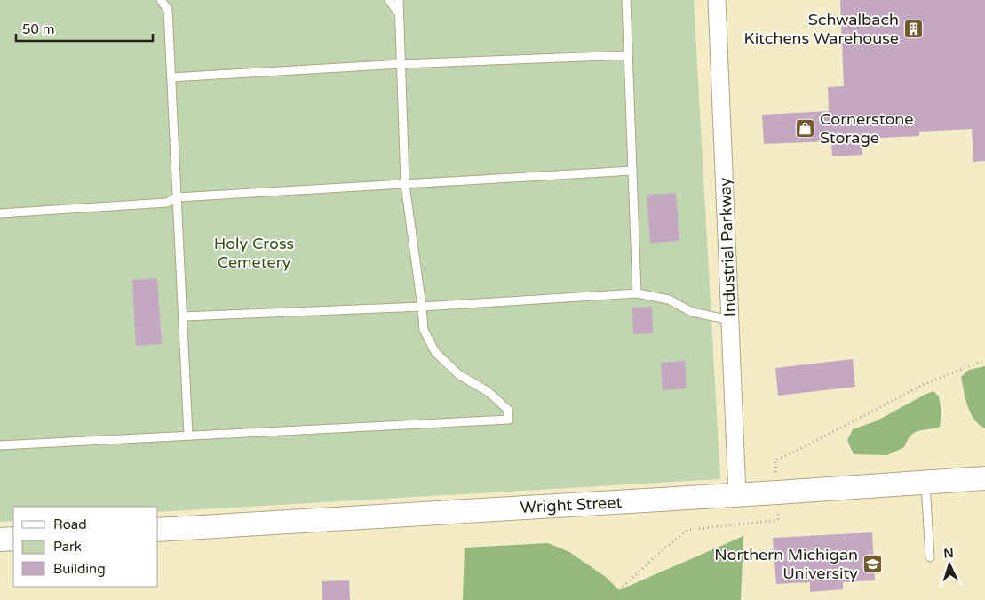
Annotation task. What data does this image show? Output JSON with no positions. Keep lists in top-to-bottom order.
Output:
{
  "streets": {
    "main road": ["Wright Street"],
    "street": ["Industrial Parkway"]
  },
  "crossings": [
    ["Industrial Parkway", "Wright Street"]
  ],
  "parks": ["Holy Cross Cemetery"],
  "places": {
    "building": ["Schwalbach Kitchens Warehouse"],
    "shop": ["Cornerstone Storage"],
    "school or university": ["Northern Michigan University"]
  },
  "legend": ["Road", "Park", "Building"],
  "scale_bar": "50 m",
  "north": "top"
}
